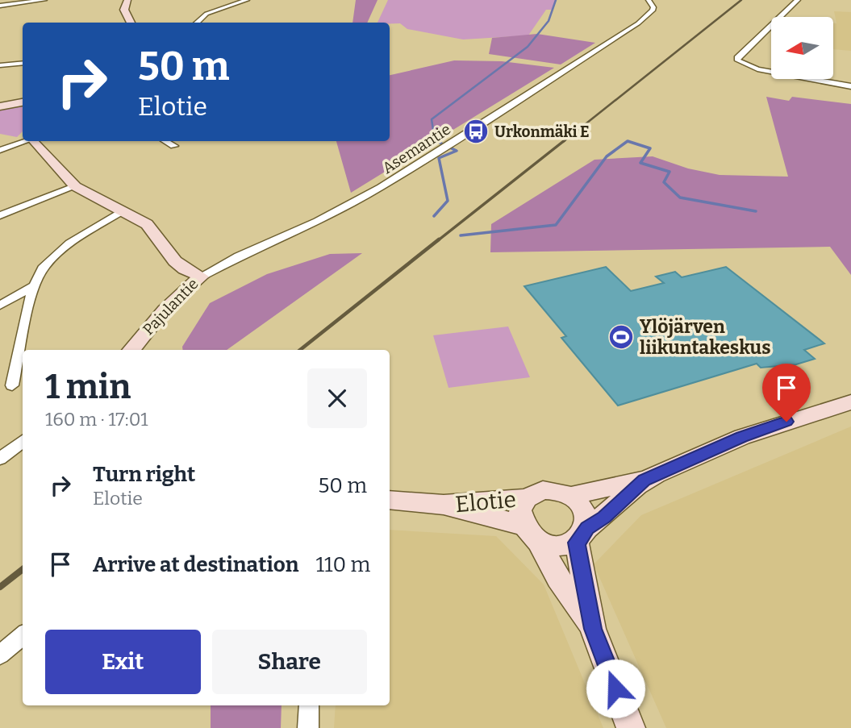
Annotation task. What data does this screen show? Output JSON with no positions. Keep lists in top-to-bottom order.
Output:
{
  "streets": {
    "street": ["Asemantie", "Pajulantie", "Elotie"]
  },
  "crossings": [
    ["Asemantie", "Pajulantie"]
  ],
  "places": {
    "bus stop": ["Urkonmäki E"],
    "sports": ["Ylöjärven liikuntakeskus"]
  },
  "north": "left",
  "page": {
    "turn": ["50 m", "Elotie"],
    "heading": ["1 min", "160 m · 17:01"],
    "list": [
      {
        "name": "Turn right",
        "note": "Elotie",
        "value": "50 m"
      },
      {
        "name": "Arrive at destination",
        "value": "110 m"
      }
    ],
    "buttons": ["Exit", "Share"]
  }
}
